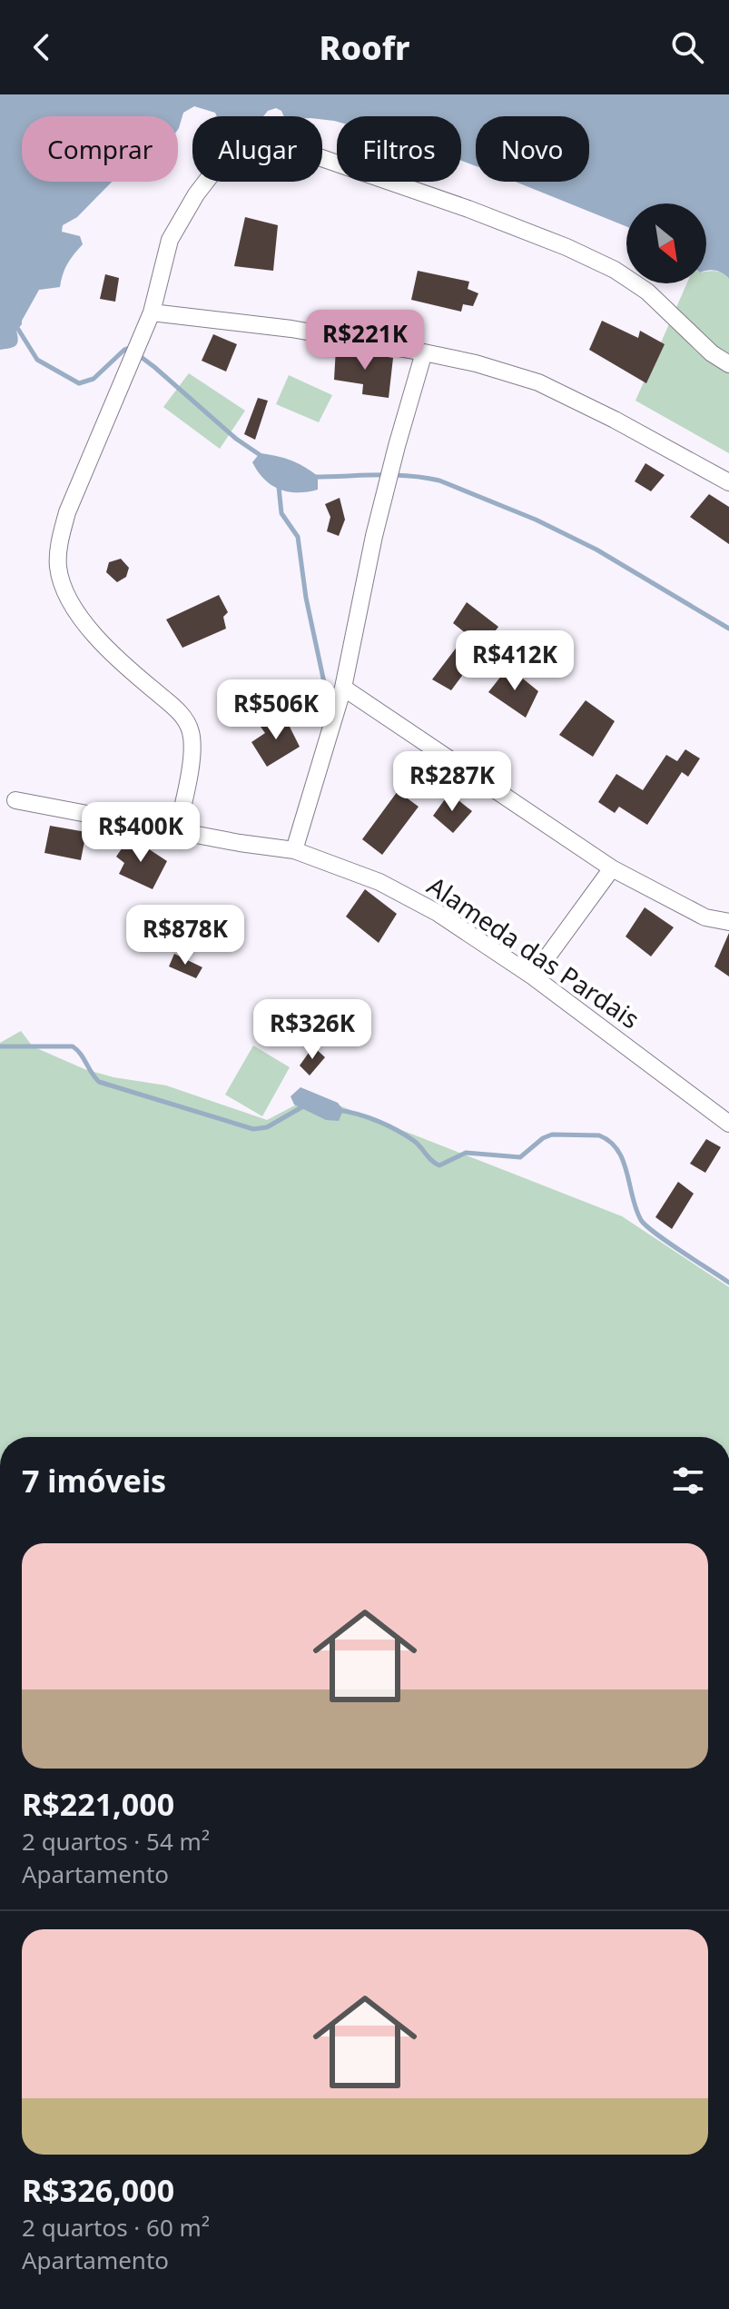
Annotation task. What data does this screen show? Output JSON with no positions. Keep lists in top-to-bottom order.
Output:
{
  "streets": {
    "street": ["Alameda das Pardais"]
  },
  "north": "bottom right",
  "page": {
    "header": "Roofr",
    "chip": [
      "Comprar",
      "Alugar",
      "Filtros",
      "Novo"
    ],
    "price": [
      "R$221K",
      "R$412K",
      "R$506K",
      "R$287K",
      "R$400K",
      "R$878K",
      "R$326K"
    ],
    "heading": "7 imóveis",
    "list": [
      {
        "name": "R$221,000",
        "note": "2 quartos · 54 m² · Apartamento"
      },
      {
        "name": "R$326,000",
        "note": "2 quartos · 60 m² · Apartamento"
      }
    ]
  }
}
